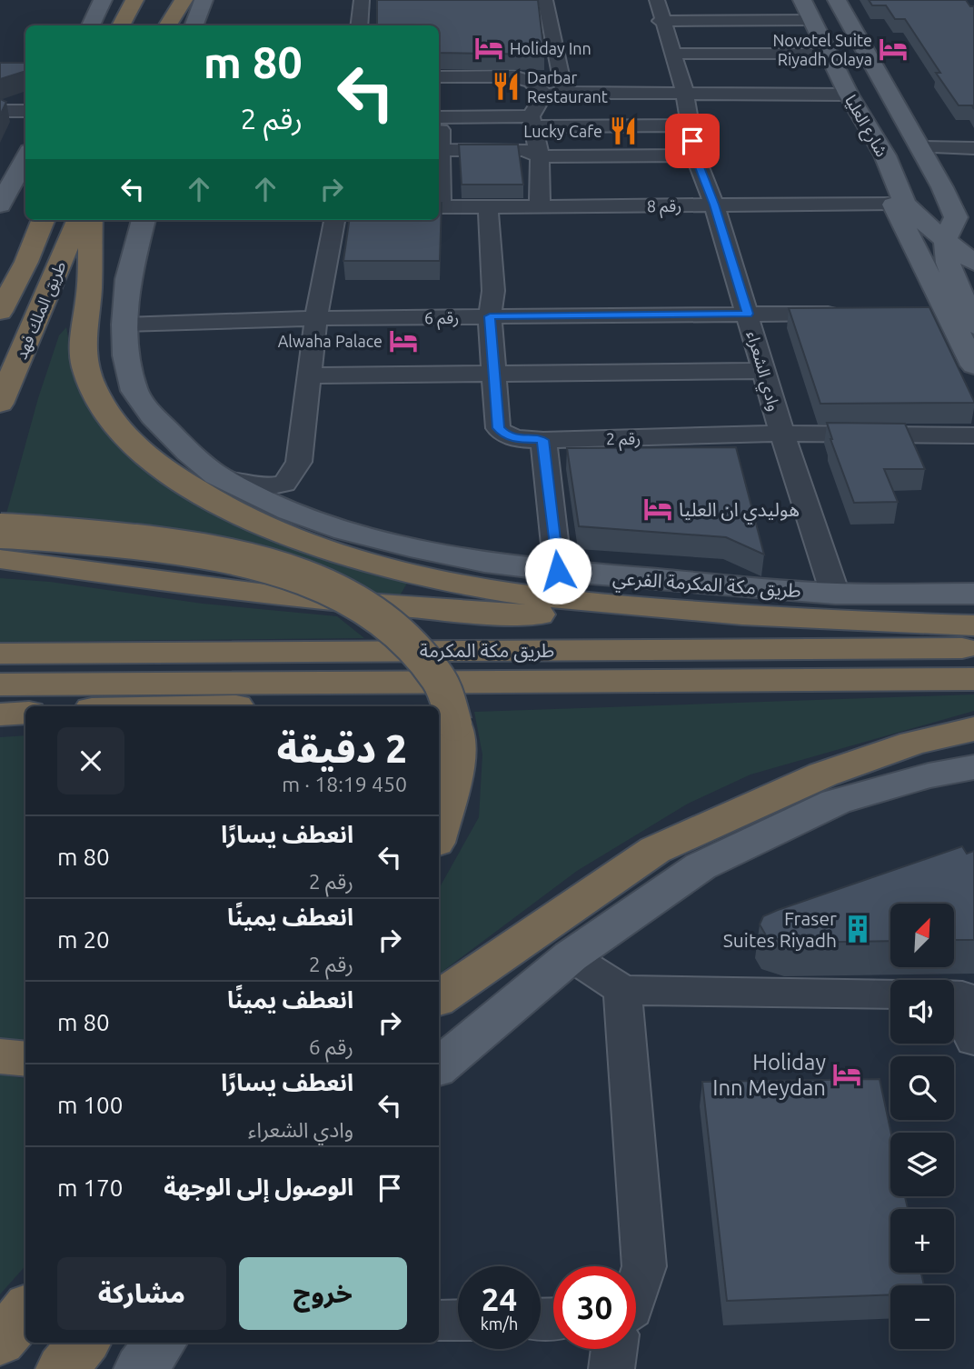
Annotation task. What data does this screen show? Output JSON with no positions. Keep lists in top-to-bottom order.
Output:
{
  "streets": {
    "highway": ["طريق الملك فهد", "طريق مكة المكرمة"],
    "main road": ["شارع العليا", "طريق مكة المكرمة الفرعي"],
    "street": [
      "رقم 8",
      "رقم 6",
      "وادي الشعراء",
      "رقم 2"
    ]
  },
  "crossings": [
    ["رقم 8", "وادي الشعراء"],
    ["رقم 8", "رقم 2"],
    ["رقم 6", "وادي الشعراء"],
    ["رقم 6", "رقم 2"],
    ["رقم 6", "طريق مكة المكرمة الفرعي"],
    ["وادي الشعراء", "رقم 2"],
    ["وادي الشعراء", "طريق مكة المكرمة الفرعي"]
  ],
  "places": {
    "hotel": [
      "Holiday Inn",
      "Novotel Suite Riyadh Olaya",
      "Alwaha Palace",
      "هوليدي ان العليا",
      "Holiday Inn Meydan"
    ],
    "restaurant": ["Darbar Restaurant", "Lucky Cafe"],
    "building": ["Fraser Suites Riyadh"]
  },
  "north": "top right",
  "page": {
    "turn": ["80 m", "رقم 2"],
    "heading": ["2 دقيقة", "450 m · 18:19"],
    "list": [
      {
        "name": "انعطف يسارًا",
        "note": "رقم 2",
        "value": "80 m"
      },
      {
        "name": "انعطف يمينًا",
        "note": "رقم 2",
        "value": "20 m"
      },
      {
        "name": "انعطف يمينًا",
        "note": "رقم 6",
        "value": "80 m"
      },
      {
        "name": "انعطف يسارًا",
        "note": "وادي الشعراء",
        "value": "100 m"
      },
      {
        "name": "الوصول إلى الوجهة",
        "value": "170 m"
      }
    ],
    "map_buttons": ["+", "−"],
    "buttons": ["خروج", "مشاركة"],
    "speed": "24 km/h",
    "limit": "30"
  }
}
